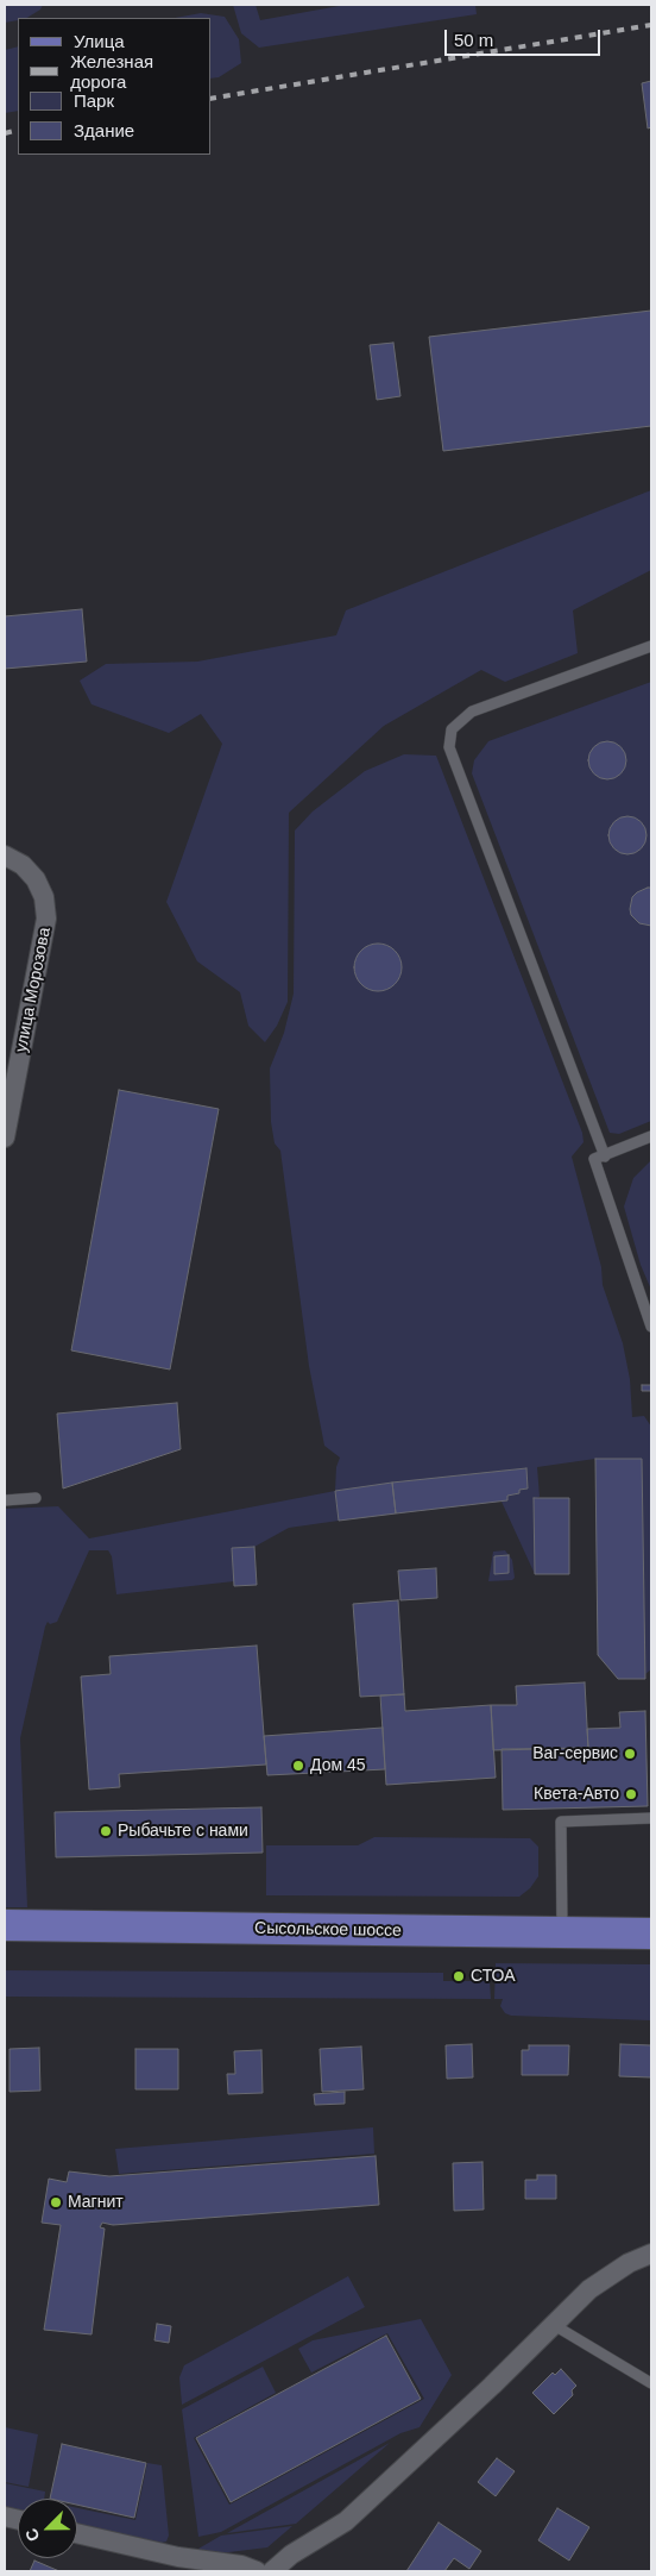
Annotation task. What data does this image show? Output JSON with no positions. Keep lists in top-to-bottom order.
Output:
{
  "streets": {
    "main road": ["Сысольское шоссе"],
    "street": ["улица Морозова"]
  },
  "places": [
    "Ваг-сервис",
    "Дом 45",
    "Квета-Авто",
    "Рыбачьте с нами",
    "СТОА",
    "Магнит"
  ],
  "legend": [
    "Улица",
    "Железная дорога",
    "Парк",
    "Здание"
  ],
  "scale_bar": "50 m",
  "north": "bottom left"
}
